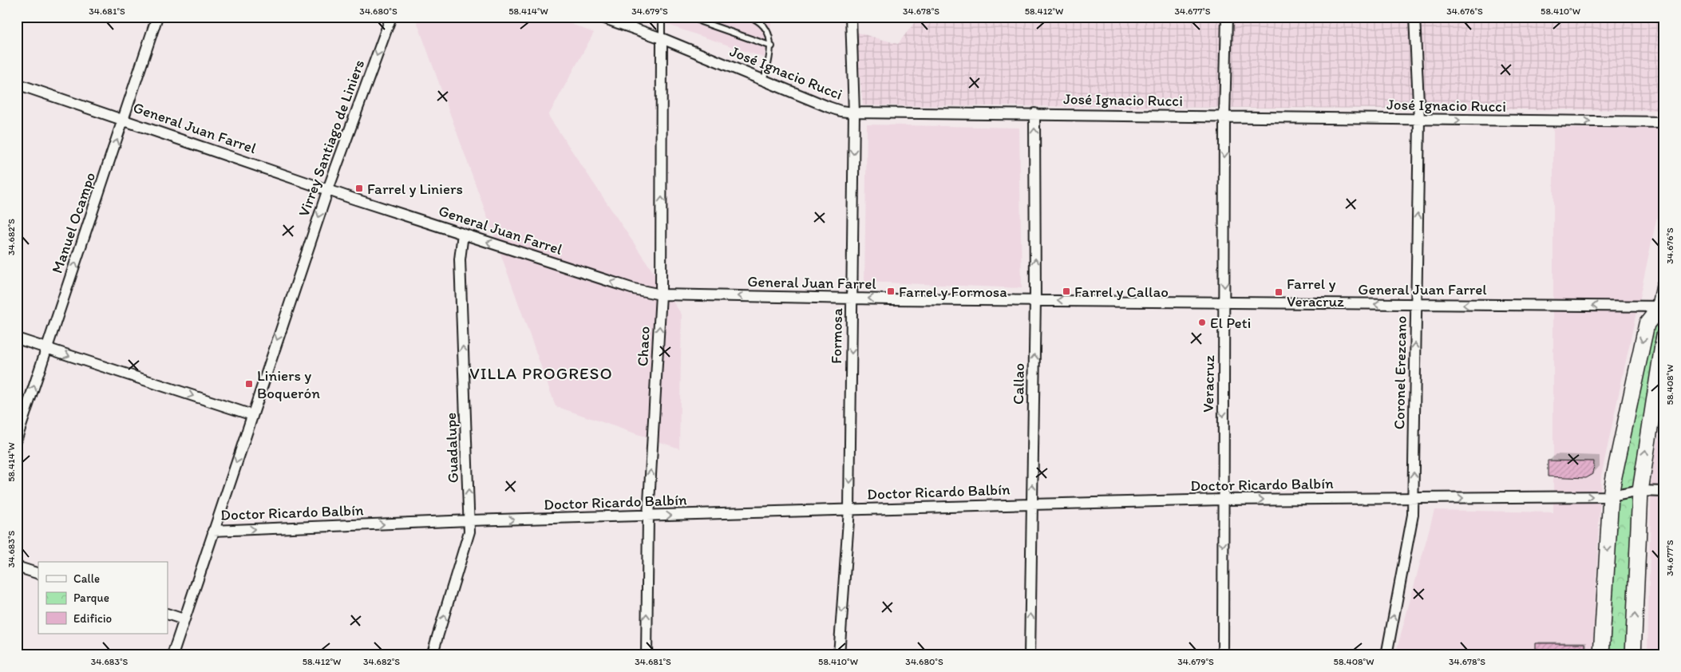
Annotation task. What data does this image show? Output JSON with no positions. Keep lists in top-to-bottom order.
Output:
{
  "streets": {
    "street": [
      "José Ignacio Rucci",
      "General Juan Farrel",
      "Virrey Santiago de Liniers",
      "Manuel Ocampo",
      "Formosa",
      "Chaco",
      "Coronel Erezcano",
      "Callao",
      "Veracruz",
      "Guadalupe",
      "Doctor Ricardo Balbín"
    ]
  },
  "crossings": [
    ["José Ignacio Rucci", "Formosa"],
    ["José Ignacio Rucci", "Chaco"],
    ["José Ignacio Rucci", "Coronel Erezcano"],
    ["José Ignacio Rucci", "Callao"],
    ["José Ignacio Rucci", "Veracruz"],
    ["General Juan Farrel", "Virrey Santiago de Liniers"],
    ["General Juan Farrel", "Manuel Ocampo"],
    ["General Juan Farrel", "Formosa"],
    ["General Juan Farrel", "Chaco"],
    ["General Juan Farrel", "Coronel Erezcano"],
    ["General Juan Farrel", "Callao"],
    ["General Juan Farrel", "Veracruz"],
    ["General Juan Farrel", "Guadalupe"],
    ["Virrey Santiago de Liniers", "Doctor Ricardo Balbín"],
    ["Formosa", "Doctor Ricardo Balbín"],
    ["Chaco", "Doctor Ricardo Balbín"],
    ["Coronel Erezcano", "Doctor Ricardo Balbín"],
    ["Callao", "Doctor Ricardo Balbín"],
    ["Veracruz", "Doctor Ricardo Balbín"],
    ["Guadalupe", "Doctor Ricardo Balbín"]
  ],
  "one_way": [
    "General Juan Farrel",
    "Virrey Santiago de Liniers",
    "Manuel Ocampo",
    "Formosa",
    "Chaco",
    "Coronel Erezcano",
    "Callao",
    "Veracruz",
    "Guadalupe",
    "Doctor Ricardo Balbín"
  ],
  "districts": ["VILLA PROGRESO"],
  "places": {
    "transit": [
      "Farrel y Liniers",
      "Farrel y Formosa",
      "Farrel y Callao",
      "Farrel y Veracruz",
      "Liniers y Boquerón"
    ],
    "other": ["El Peti"]
  },
  "legend": ["Calle", "Parque", "Edificio"],
  "coordinates": [
    "34.681°S",
    "34.680°S",
    "58.414°W",
    "34.679°S",
    "34.678°S",
    "58.412°W",
    "34.677°S",
    "34.676°S",
    "58.410°W",
    "34.682°S",
    "58.408°W",
    "34.683°S"
  ]
}
